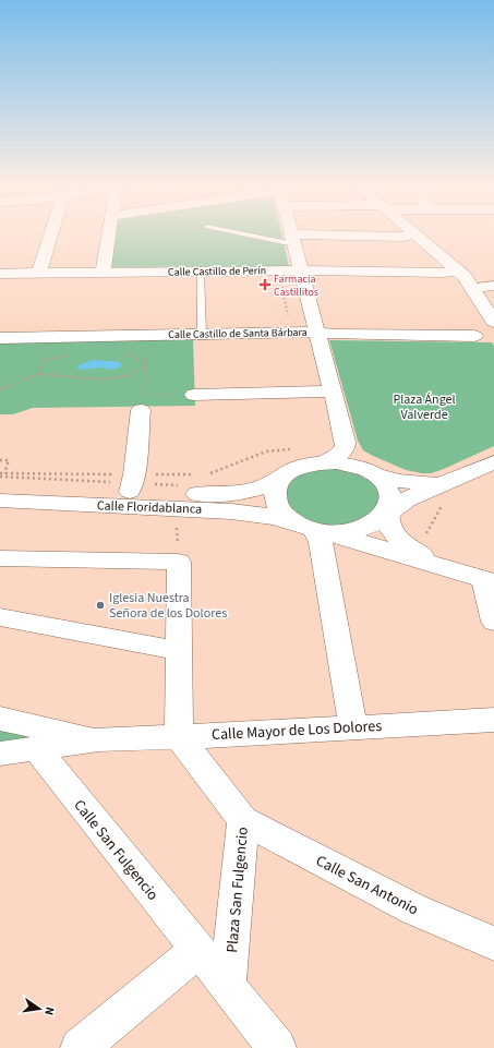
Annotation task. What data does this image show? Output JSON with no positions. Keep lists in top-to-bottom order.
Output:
{
  "streets": {
    "main road": ["Calle Floridablanca"],
    "street": [
      "Calle Castillo de Perín",
      "Calle Castillo de Santa Bárbara",
      "Calle Mayor de Los Dolores",
      "Calle San Fulgencio",
      "Calle San Antonio",
      "Plaza San Fulgencio"
    ]
  },
  "crossings": [
    ["Calle Mayor de Los Dolores", "Plaza San Fulgencio"],
    ["Calle San Fulgencio", "Plaza San Fulgencio"],
    ["Calle San Antonio", "Plaza San Fulgencio"]
  ],
  "parks": ["Plaza Ángel Valverde"],
  "places": {
    "health": ["Farmacia Castillitos"],
    "other": ["Iglesia Nuestra Señora de los Dolores"]
  },
  "north": "right"
}
